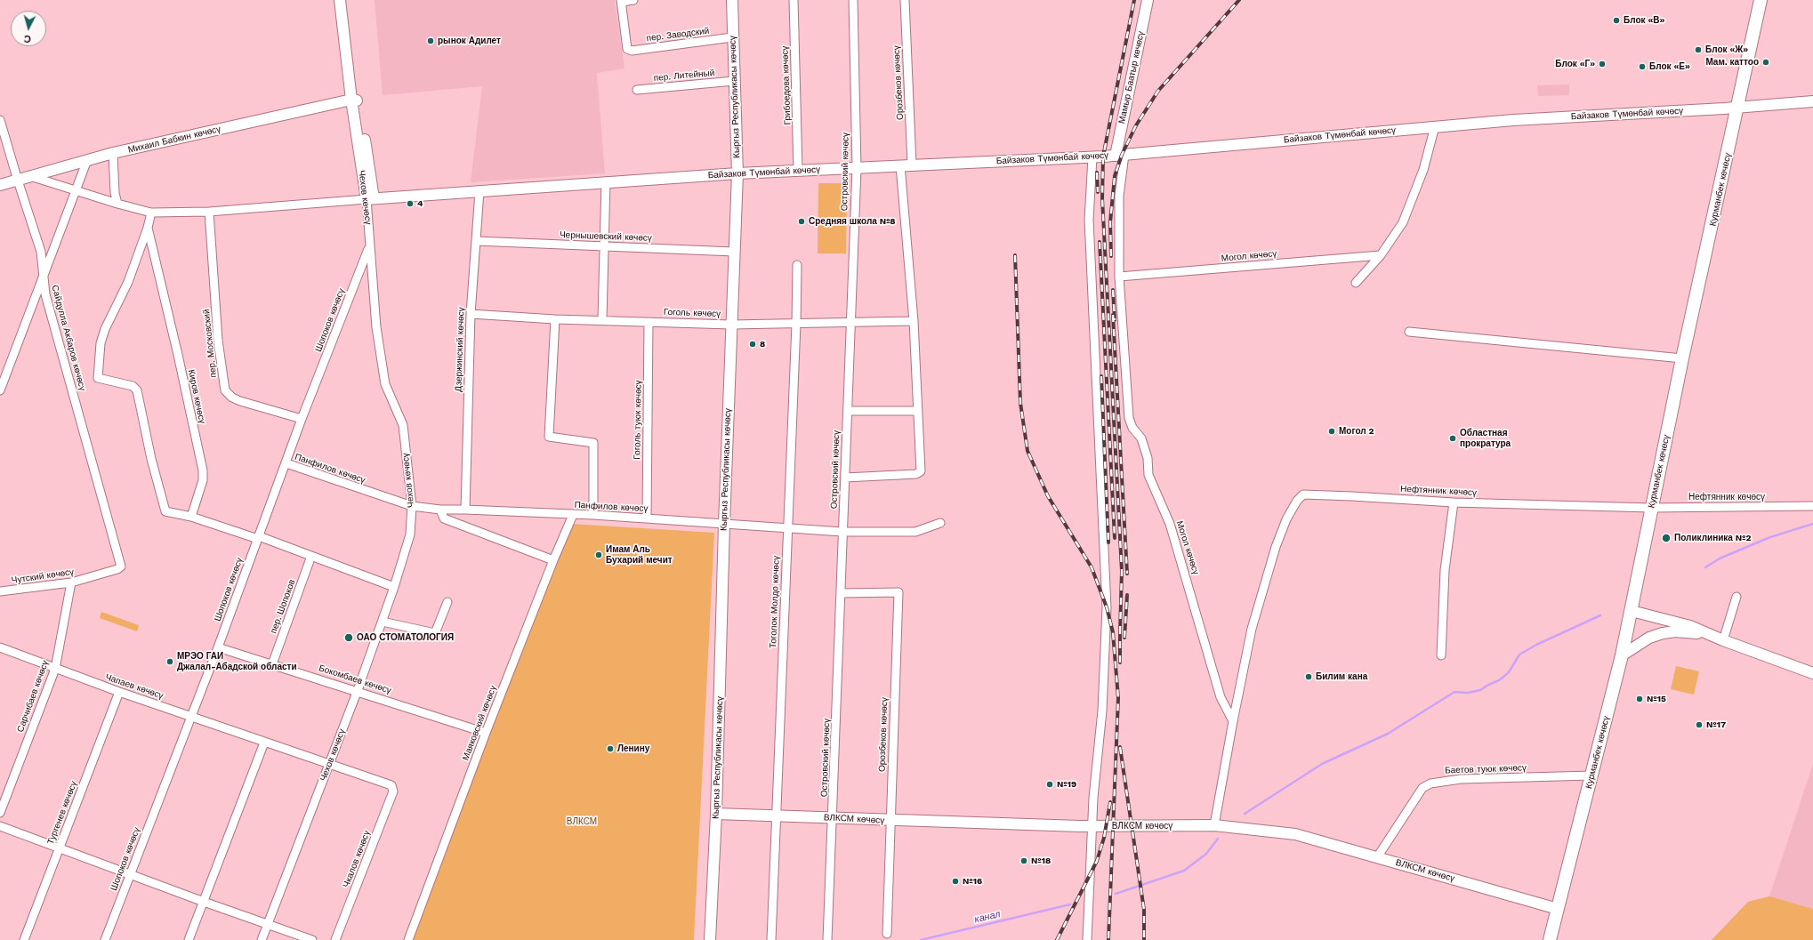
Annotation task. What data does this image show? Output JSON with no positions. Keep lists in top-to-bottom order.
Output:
{
  "streets": {
    "main road": [
      "Мамыр Баатыр көчөсү",
      "Кыргыз Республикасы көчөсү",
      "Байзаков Түмөнбай көчөсү",
      "Михаил Бабкин көчөсү",
      "Курманбек көчөсү",
      "Чехов көчөсү",
      "ВЛКСМ көчөсү"
    ],
    "street": [
      "пер. Заводский",
      "пер. Литейный",
      "Орозбеков көчөсү",
      "Грибоедова көчөсү",
      "Островский көчөсү",
      "Чернышевский көчөсү",
      "Могол көчөсү",
      "Гоголь көчөсү",
      "Шопоков көчөсү",
      "Сайдулла Акбаров көчөсү",
      "пер. Московский",
      "Дзержинский көчөсү",
      "Киров көчөсү",
      "Гоголь туюк көчөсү",
      "Панфилов көчөсү",
      "Нефтянник көчөсү",
      "Чутский көчөсү",
      "Тоголок Молдо көчөсү",
      "пер. Шопоков",
      "Бокомбаев көчөсү",
      "Чапаев көчөсү",
      "Сарчибаев көчөсү",
      "Маяковский көчөсү",
      "Баетов туюк көчөсү",
      "Тургенев көчөсү",
      "Чкалов көчөсү"
    ]
  },
  "crossings": [
    ["пер. Заводский", "Кыргыз Республикасы көчөсү"],
    ["пер. Литейный", "Кыргыз Республикасы көчөсү"],
    ["Мамыр Баатыр көчөсү", "Байзаков Түмөнбай көчөсү"],
    ["Мамыр Баатыр көчөсү", "Могол көчөсү"],
    ["Орозбеков көчөсү", "Байзаков Түмөнбай көчөсү"],
    ["Орозбеков көчөсү", "Островский көчөсү"],
    ["Орозбеков көчөсү", "ВЛКСМ көчөсү"],
    ["Грибоедова көчөсү", "Байзаков Түмөнбай көчөсү"],
    ["Кыргыз Республикасы көчөсү", "Байзаков Түмөнбай көчөсү"],
    ["Кыргыз Республикасы көчөсү", "Чернышевский көчөсү"],
    ["Кыргыз Республикасы көчөсү", "Гоголь көчөсү"],
    ["Кыргыз Республикасы көчөсү", "Панфилов көчөсү"],
    ["Кыргыз Республикасы көчөсү", "ВЛКСМ көчөсү"],
    ["Байзаков Түмөнбай көчөсү", "Островский көчөсү"],
    ["Байзаков Түмөнбай көчөсү", "Курманбек көчөсү"],
    ["Байзаков Түмөнбай көчөсү", "Чехов көчөсү"],
    ["Байзаков Түмөнбай көчөсү", "Могол көчөсү"],
    ["Байзаков Түмөнбай көчөсү", "Дзержинский көчөсү"],
    ["Михаил Бабкин көчөсү", "Чехов көчөсү"],
    ["Михаил Бабкин көчөсү", "Сайдулла Акбаров көчөсү"],
    ["Островский көчөсү", "Гоголь көчөсү"],
    ["Островский көчөсү", "Панфилов көчөсү"],
    ["Островский көчөсү", "ВЛКСМ көчөсү"],
    ["Курманбек көчөсү", "Нефтянник көчөсү"],
    ["Курманбек көчөсү", "Баетов туюк көчөсү"],
    ["Курманбек көчөсү", "ВЛКСМ көчөсү"],
    ["Чехов көчөсү", "Шопоков көчөсү"],
    ["Чехов көчөсү", "Панфилов көчөсү"],
    ["Чехов көчөсү", "Бокомбаев көчөсү"],
    ["Чехов көчөсү", "Чапаев көчөсү"],
    ["Чернышевский көчөсү", "Дзержинский көчөсү"],
    ["Могол көчөсү", "Нефтянник көчөсү"],
    ["Гоголь көчөсү", "Дзержинский көчөсү"],
    ["Гоголь көчөсү", "Гоголь туюк көчөсү"],
    ["Гоголь көчөсү", "Тоголок Молдо көчөсү"],
    ["Шопоков көчөсү", "пер. Московский"],
    ["Шопоков көчөсү", "Панфилов көчөсү"],
    ["Шопоков көчөсү", "Бокомбаев көчөсү"],
    ["Шопоков көчөсү", "Чапаев көчөсү"],
    ["Сайдулла Акбаров көчөсү", "Чутский көчөсү"],
    ["Дзержинский көчөсү", "Панфилов көчөсү"],
    ["Гоголь туюк көчөсү", "Панфилов көчөсү"],
    ["Панфилов көчөсү", "Тоголок Молдо көчөсү"],
    ["Панфилов көчөсү", "Маяковский көчөсү"],
    ["Чутский көчөсү", "Сарчибаев көчөсү"],
    ["Тоголок Молдо көчөсү", "ВЛКСМ көчөсү"],
    ["пер. Шопоков", "Бокомбаев көчөсү"],
    ["Бокомбаев көчөсү", "Маяковский көчөсү"],
    ["Чапаев көчөсү", "Сарчибаев көчөсү"],
    ["Чапаев көчөсү", "Тургенев көчөсү"],
    ["Чапаев көчөсү", "Чкалов көчөсү"],
    ["Баетов туюк көчөсү", "ВЛКСМ көчөсү"]
  ],
  "water": ["канал"],
  "parks": ["ВЛКСМ"],
  "places": [
    "Блок «В»",
    "рынок Адилет",
    "Блок «Ж»",
    "Мам. каттоо",
    "Блок «Г»",
    "Блок «Е»",
    "4",
    "Средняя школа №8",
    "8",
    "Могол 2",
    "Областная прократура",
    "Поликлиника №2",
    "Имам Аль Бухарий мечит",
    "ОАО СТОМАТОЛОГИЯ",
    "МРЭО ГАИ Джалал-Абадской области",
    "Билим кана",
    "№15",
    "№17",
    "Ленину",
    "№19",
    "№18",
    "№16"
  ],
  "north": "bottom"
}
